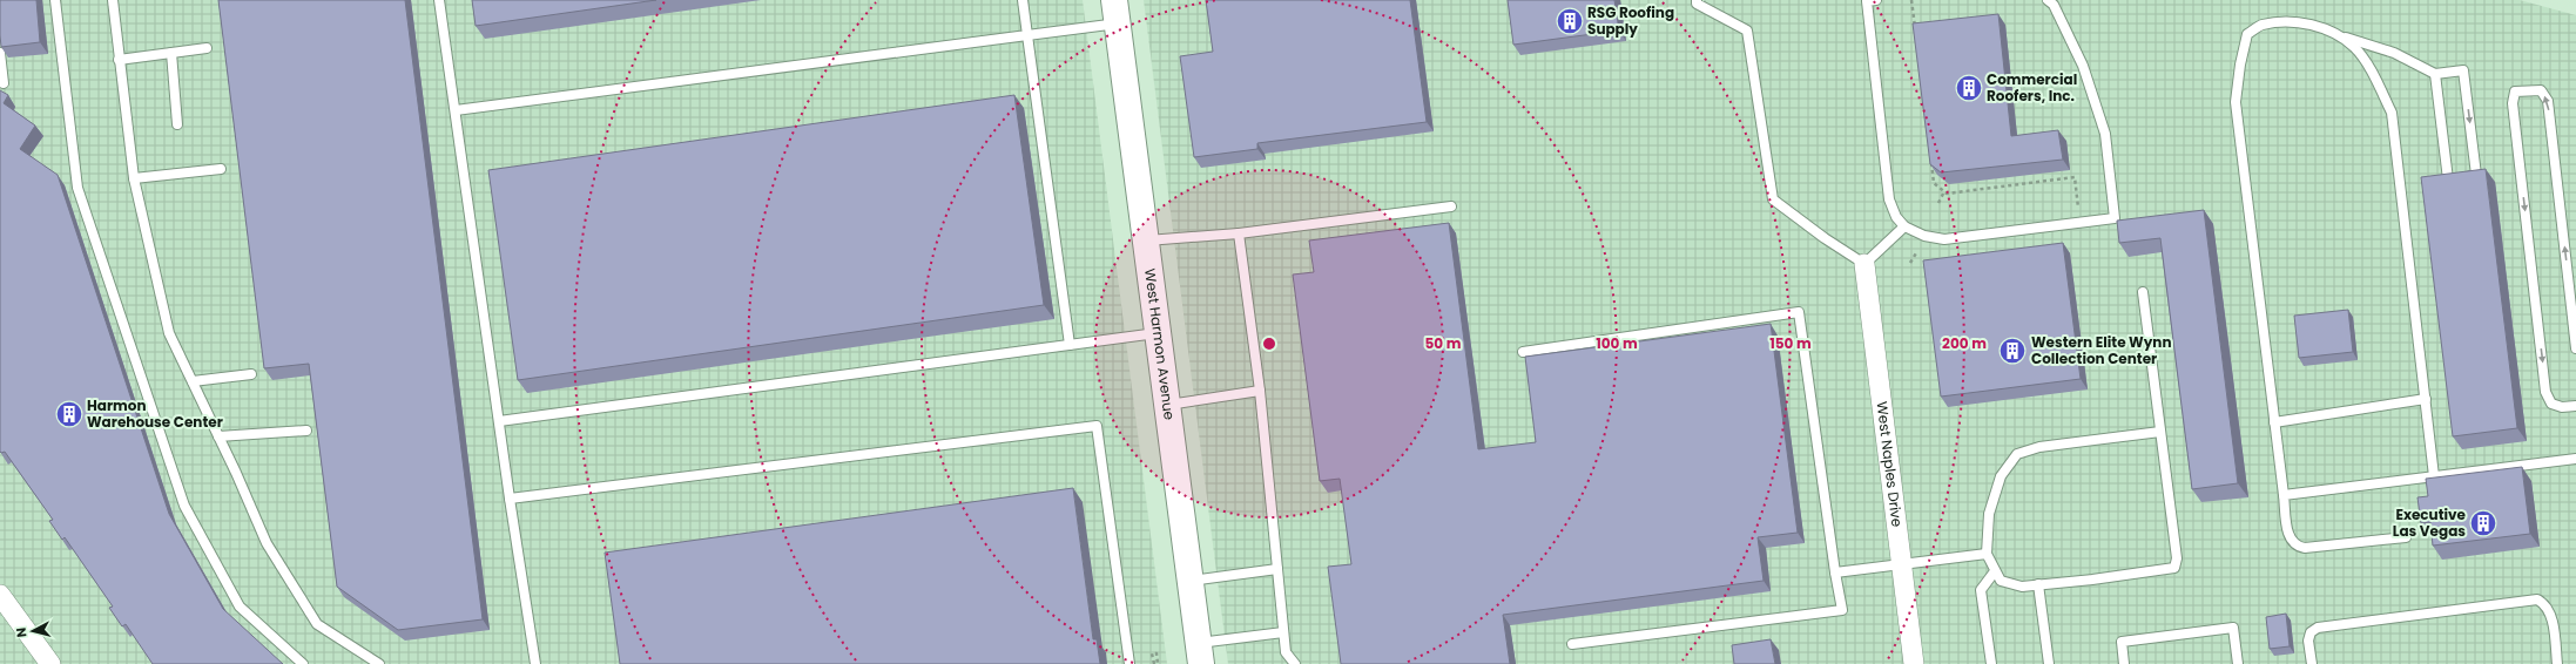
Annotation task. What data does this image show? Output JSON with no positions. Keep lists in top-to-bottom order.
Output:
{
  "streets": {
    "main road": ["West Harmon Avenue"],
    "street": ["West Naples Drive"]
  },
  "places": {
    "building": [
      "RSG Roofing Supply",
      "Commercial Roofers, Inc.",
      "Western Elite Wynn Collection Center",
      "Harmon Warehouse Center",
      "Executive Las Vegas"
    ]
  },
  "north": "left",
  "rings": [
    "50 m",
    "100 m",
    "150 m",
    "200 m"
  ]
}
